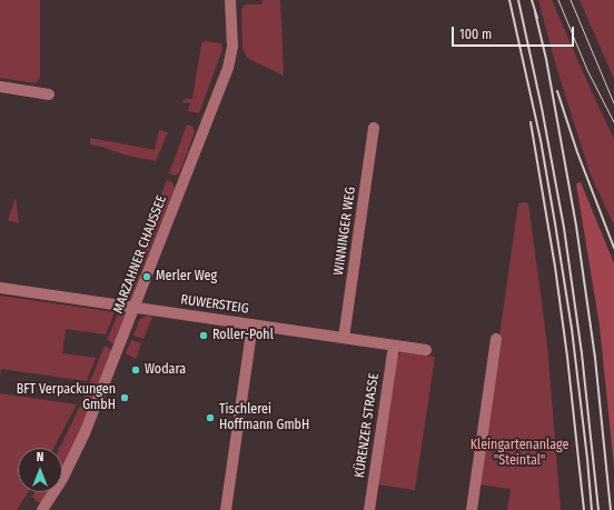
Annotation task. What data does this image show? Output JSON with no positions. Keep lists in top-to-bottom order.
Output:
{
  "streets": {
    "street": [
      "WINNINGER WEG",
      "MARZAHNER CHAUSSEE",
      "RUWERSTEIG",
      "KÜRENZER STRASSE"
    ]
  },
  "crossings": [
    ["WINNINGER WEG", "RUWERSTEIG"],
    ["MARZAHNER CHAUSSEE", "RUWERSTEIG"],
    ["RUWERSTEIG", "KÜRENZER STRASSE"]
  ],
  "parks": ["Kleingartenanlage \"Steintal\""],
  "places": [
    "Merler Weg",
    "Roller-Pohl",
    "Wodara",
    "BFT Verpackungen GmbH",
    "Tischlerei Hoffmann GmbH"
  ],
  "scale_bar": "100 m",
  "north": "top"
}
